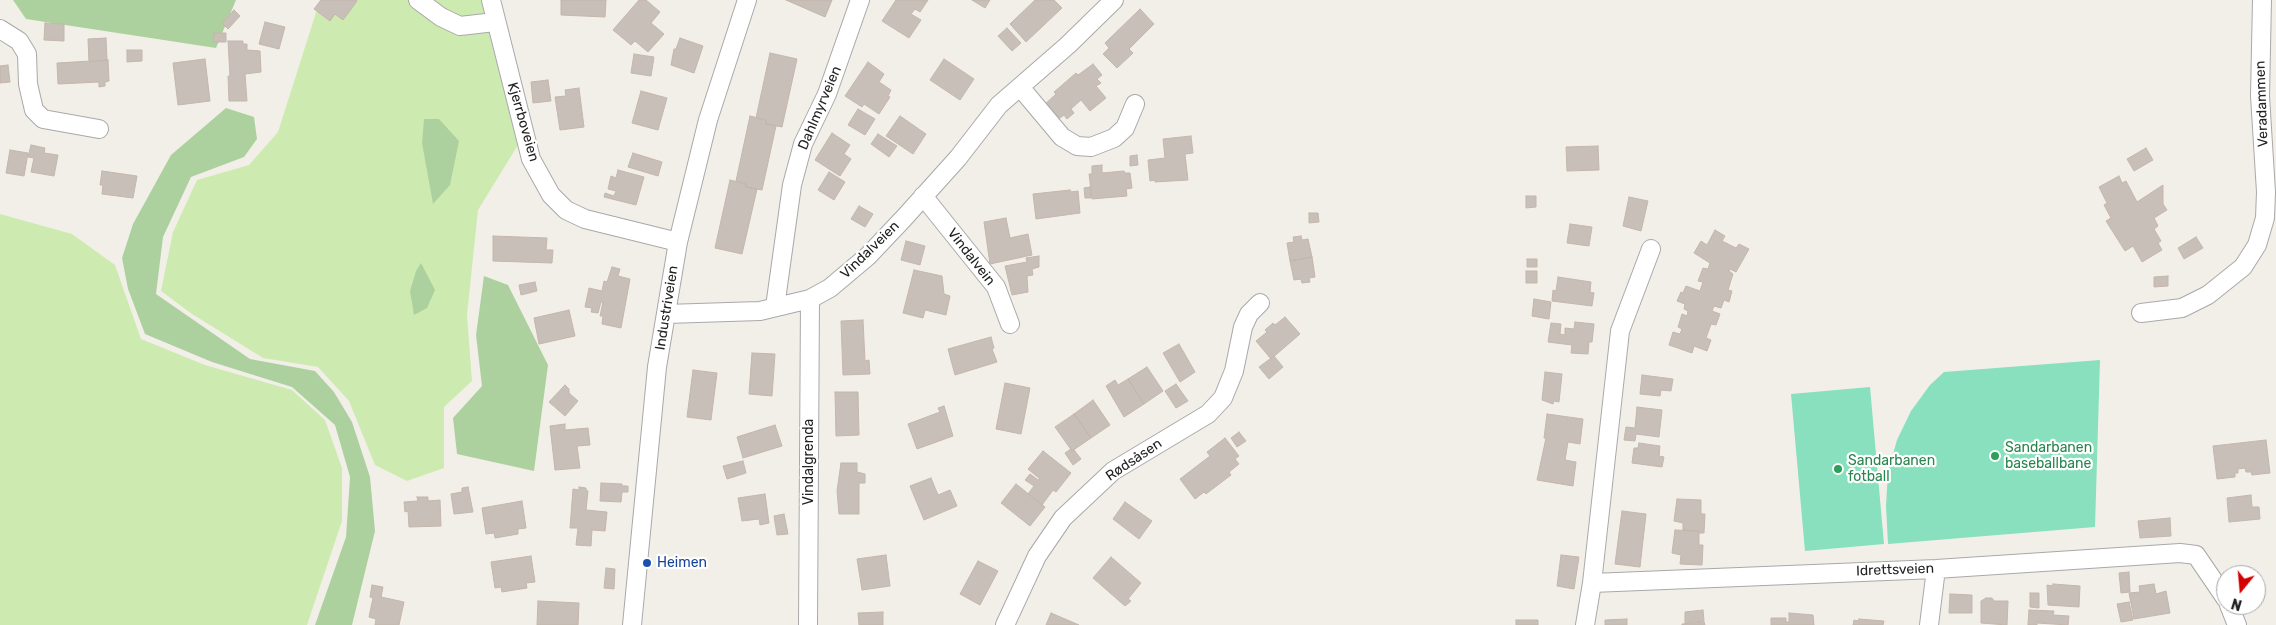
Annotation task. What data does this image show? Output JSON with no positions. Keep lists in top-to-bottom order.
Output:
{
  "streets": {
    "street": [
      "Veradammen",
      "Dahlmyrveien",
      "Kjerrboveien",
      "Vindalveien",
      "Vindalvein",
      "Industriveien",
      "Rødsåsen",
      "Vindalgrenda",
      "Idrettsveien"
    ]
  },
  "crossings": [
    ["Dahlmyrveien", "Vindalveien"],
    ["Kjerrboveien", "Industriveien"],
    ["Vindalveien", "Vindalvein"],
    ["Vindalveien", "Industriveien"],
    ["Vindalveien", "Vindalgrenda"]
  ],
  "places": ["Sandarbanen baseballbane", "Sandarbanen fotball", "Heimen"],
  "north": "bottom"
}
